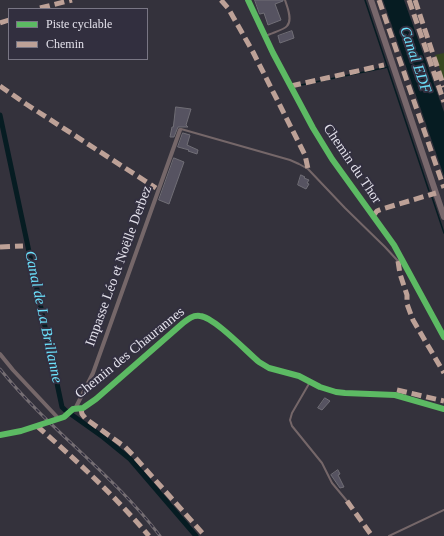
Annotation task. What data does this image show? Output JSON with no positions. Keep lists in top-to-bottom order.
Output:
{
  "streets": {
    "street": ["Chemin du Thor", "Impasse Léo et Noëlle Derbez", "Chemin des Chaurannes"]
  },
  "crossings": [
    ["Impasse Léo et Noëlle Derbez", "Chemin des Chaurannes"]
  ],
  "water": ["Canal EDF", "Canal de La Brillanne"],
  "legend": ["Piste cyclable", "Chemin"]
}
